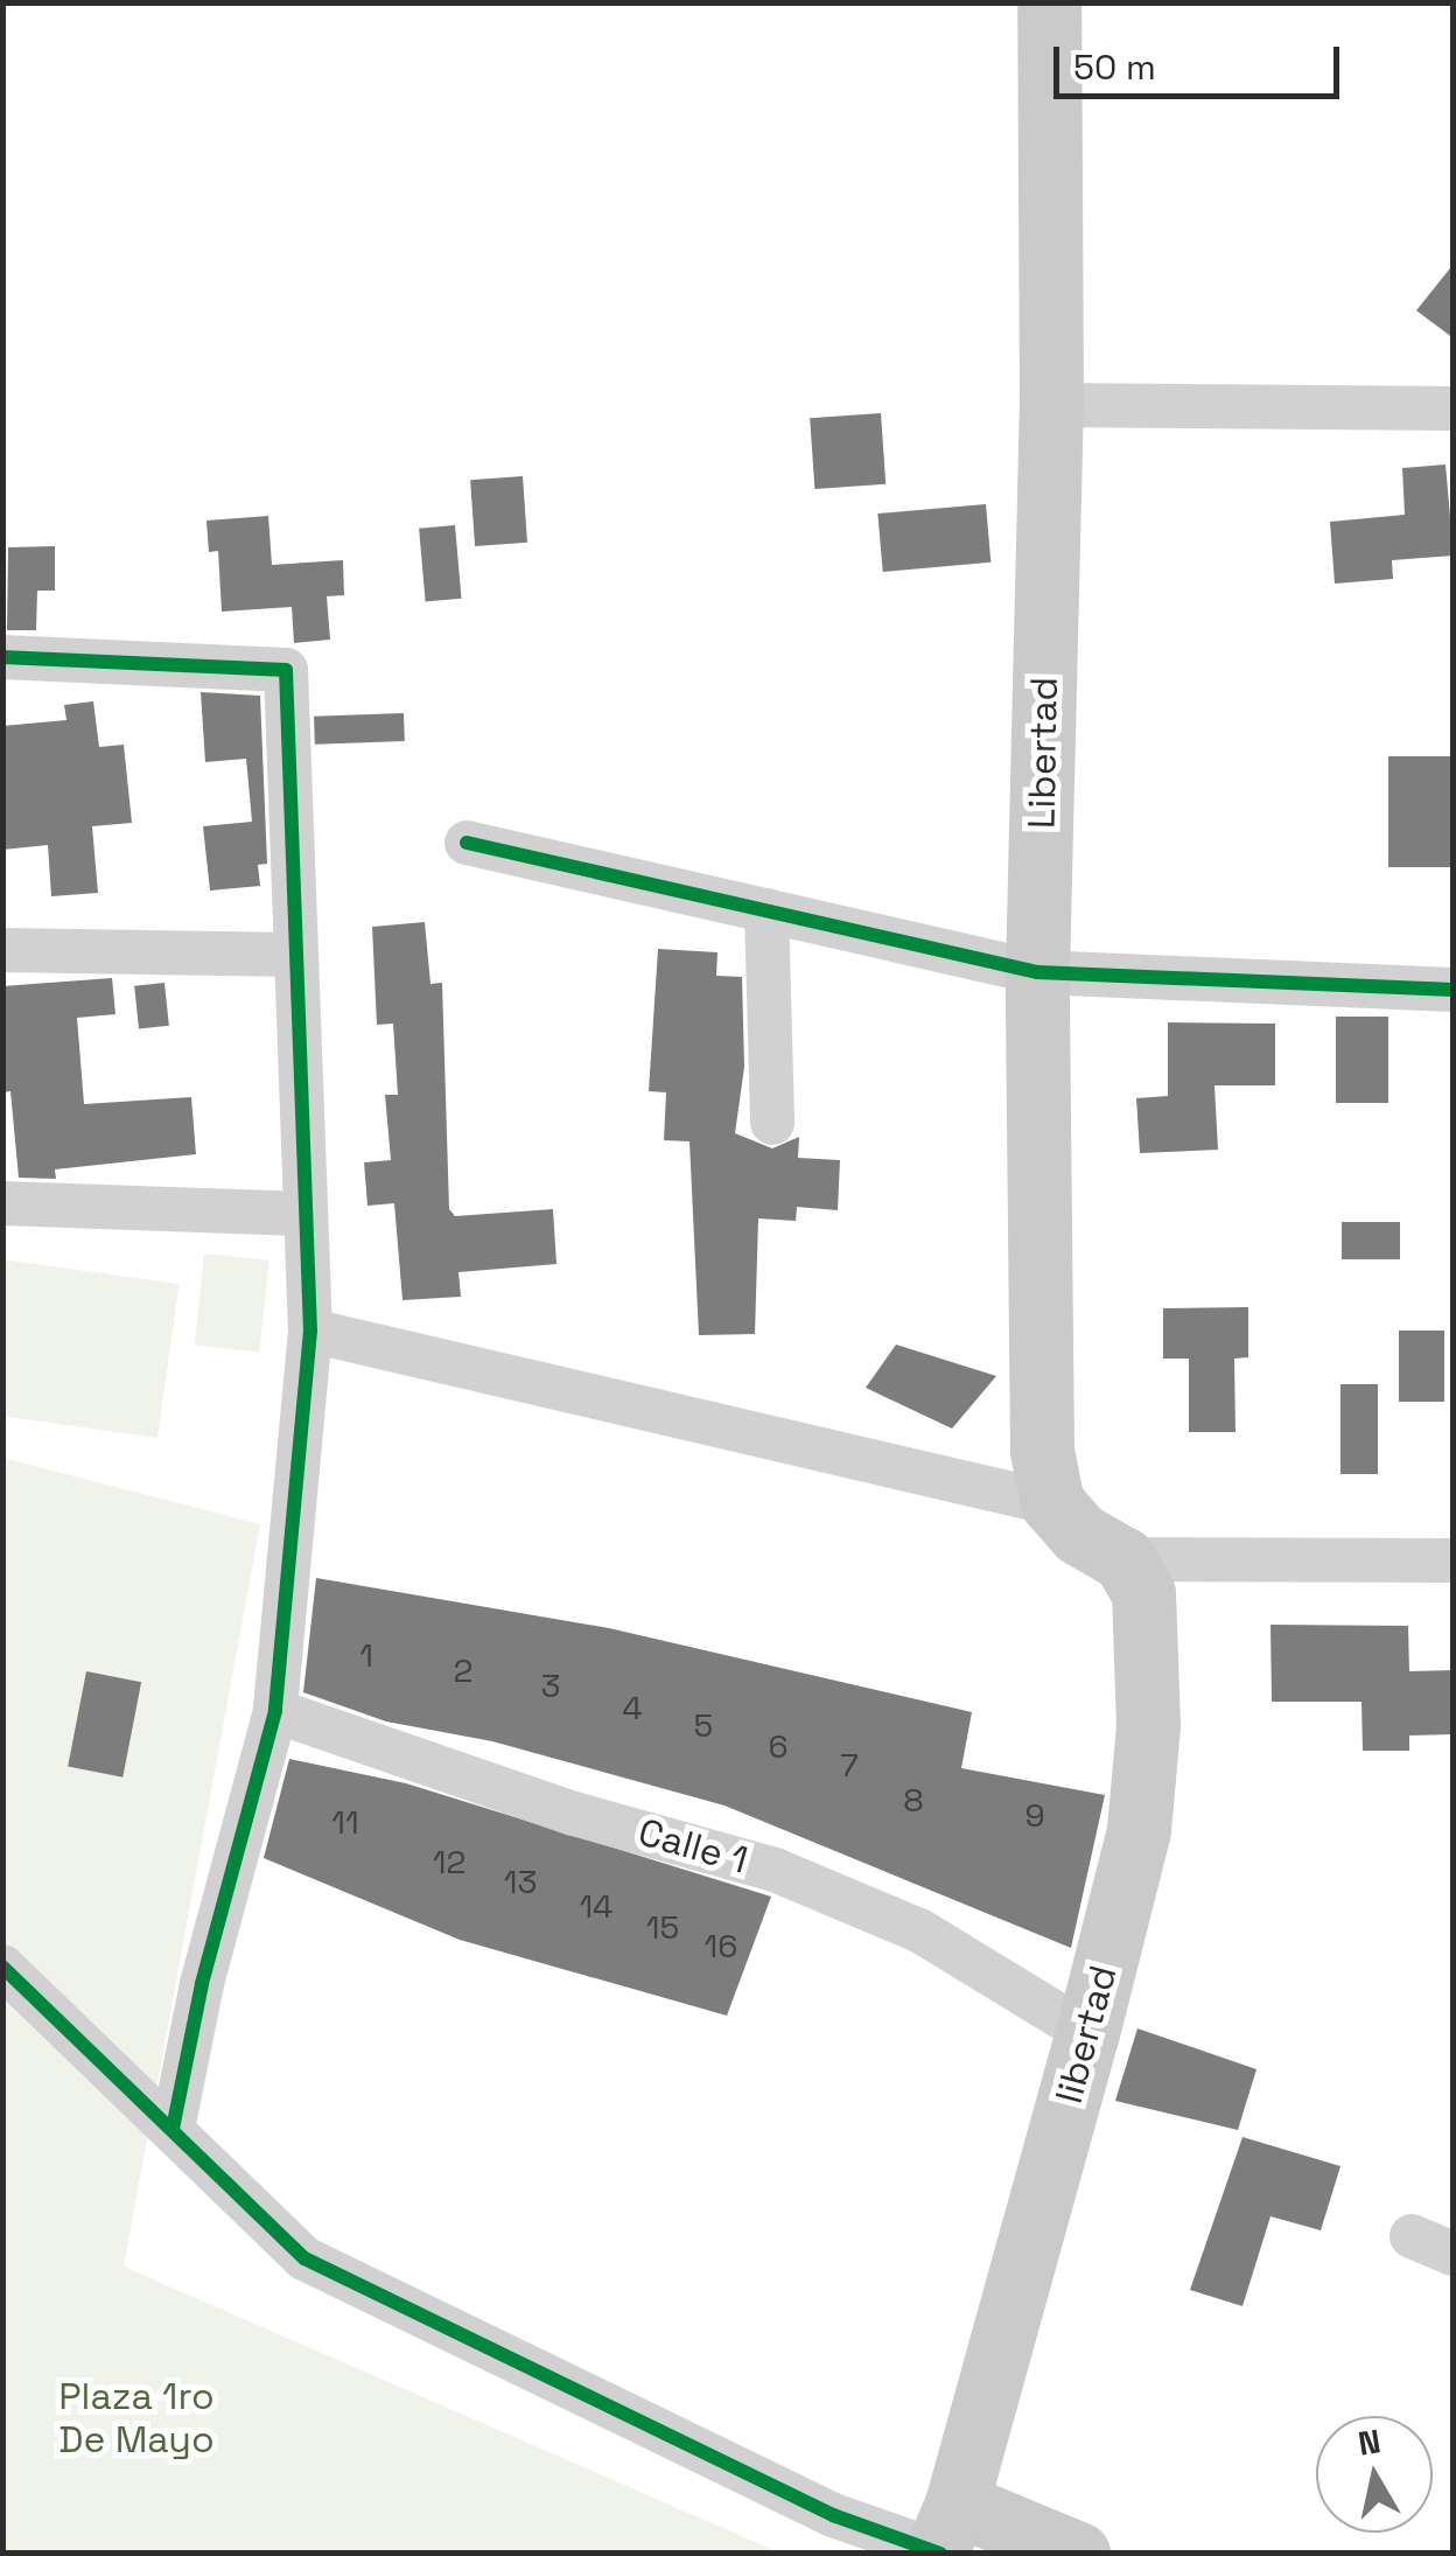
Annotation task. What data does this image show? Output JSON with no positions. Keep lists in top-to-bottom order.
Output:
{
  "streets": {
    "main road": ["Libertad", "libertad"],
    "street": ["Calle 1"]
  },
  "crossings": [
    ["Calle 1", "libertad"]
  ],
  "parks": ["Plaza 1ro De Mayo"],
  "house_numbers": [
    "1",
    "2",
    "3",
    "4",
    "5",
    "6",
    "7",
    "8",
    "9",
    "11",
    "12",
    "13",
    "14",
    "15",
    "16"
  ],
  "scale_bar": "50 m",
  "north": "top"
}
